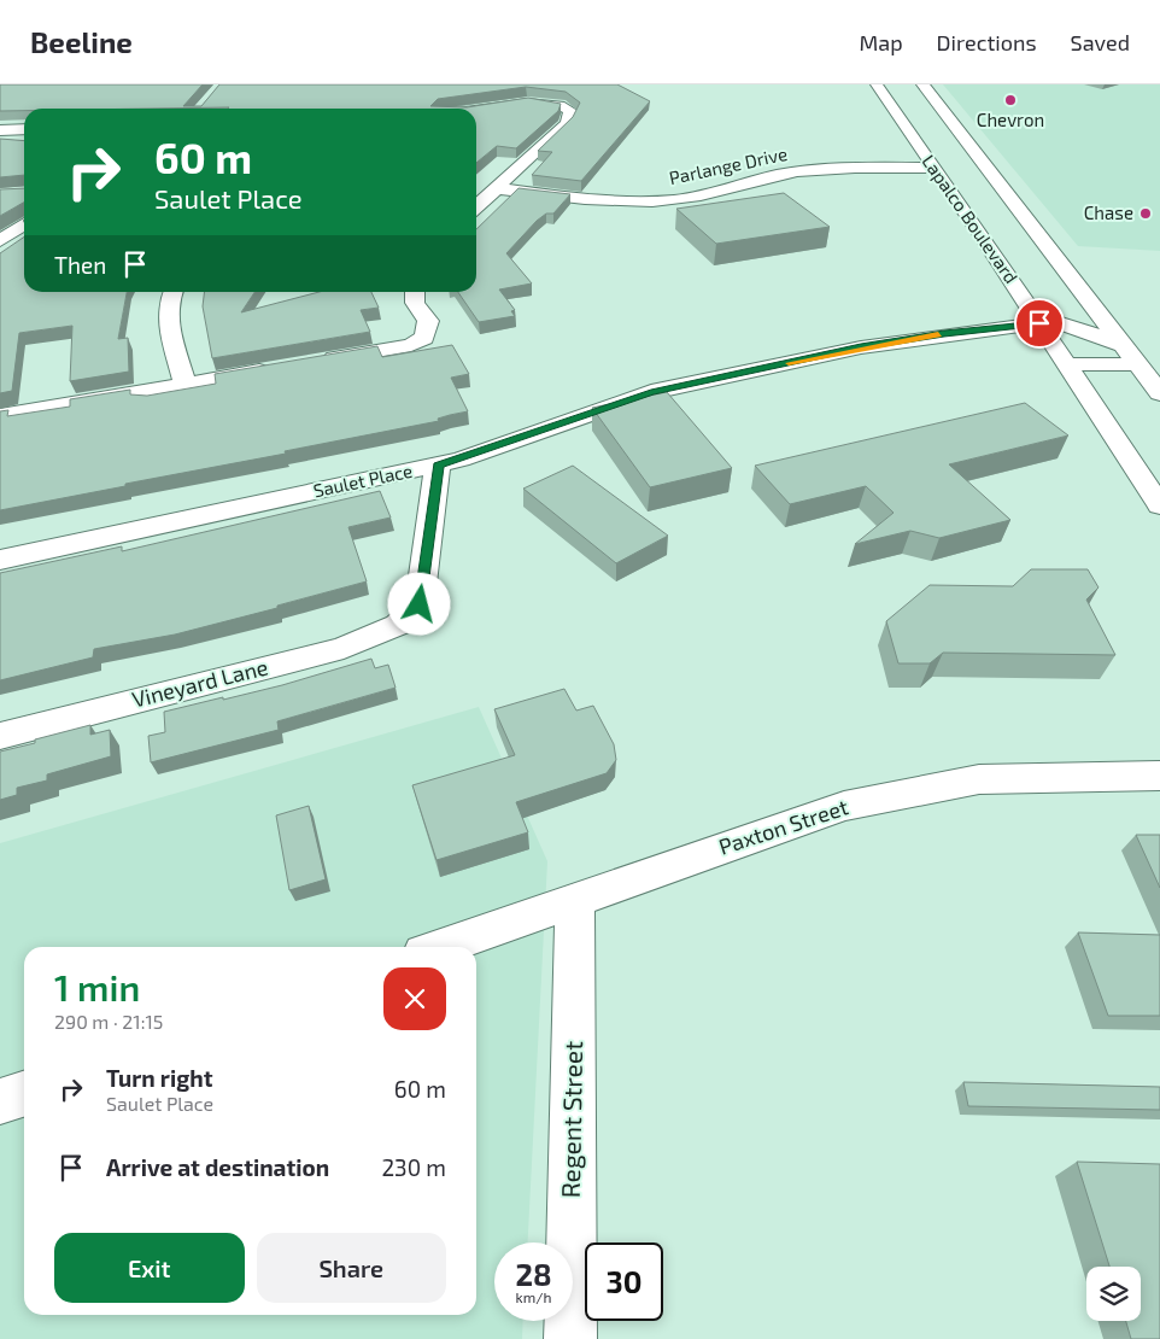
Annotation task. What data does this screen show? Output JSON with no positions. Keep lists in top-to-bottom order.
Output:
{
  "streets": {
    "street": [
      "Parlange Drive",
      "Lapalco Boulevard",
      "Saulet Place",
      "Vineyard Lane",
      "Paxton Street",
      "Regent Street"
    ]
  },
  "crossings": [
    ["Parlange Drive", "Lapalco Boulevard"],
    ["Lapalco Boulevard", "Saulet Place"],
    ["Saulet Place", "Vineyard Lane"],
    ["Paxton Street", "Regent Street"]
  ],
  "places": ["Chevron", "Chase"],
  "page": {
    "header": "Beeline",
    "nav": ["Map", "Directions", "Saved"],
    "turn": ["60 m", "Saulet Place"],
    "then": "Then",
    "heading": ["1 min", "290 m · 21:15"],
    "list": [
      {
        "name": "Turn right",
        "note": "Saulet Place",
        "value": "60 m"
      },
      {
        "name": "Arrive at destination",
        "value": "230 m"
      }
    ],
    "buttons": ["Exit", "Share"],
    "speed": "28 km/h",
    "limit": "30"
  }
}
